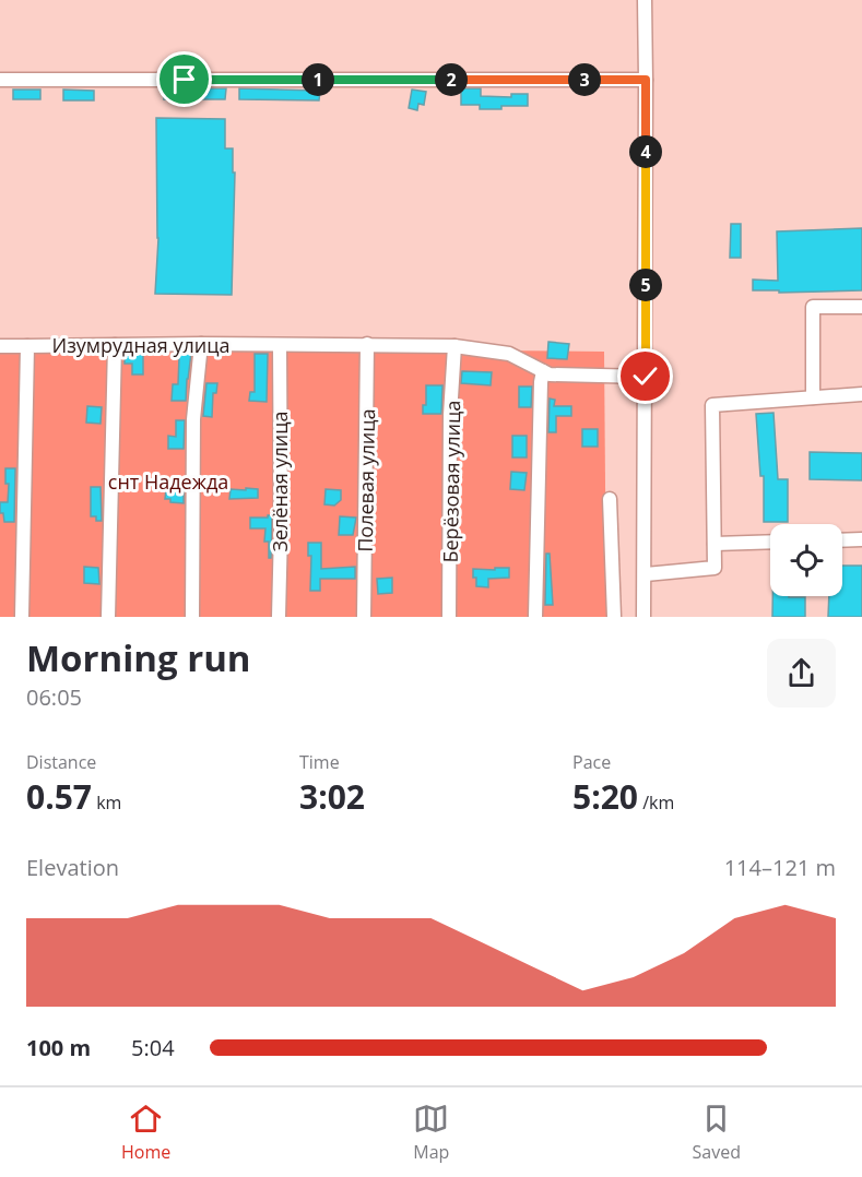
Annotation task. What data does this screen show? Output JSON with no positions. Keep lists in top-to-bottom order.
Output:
{
  "streets": {
    "street": [
      "Изумрудная улица",
      "Полевая улица",
      "Зелёная улица",
      "Берёзовая улица"
    ]
  },
  "crossings": [
    ["Изумрудная улица", "Полевая улица"],
    ["Изумрудная улица", "Зелёная улица"],
    ["Изумрудная улица", "Берёзовая улица"]
  ],
  "parks": ["снт Надежда"],
  "page": {
    "pins": [
      "1",
      "2",
      "3",
      "4",
      "5"
    ],
    "heading": ["Morning run", "06:05"],
    "stats": [
      ["Distance", "0.57 km"],
      ["Time", "3:02"],
      ["Pace", "5:20 /km"]
    ],
    "chart": ["Elevation", "114–121 m"],
    "list": [
      {
        "name": "100 m",
        "note": "5:04"
      }
    ],
    "tabs": ["Home", "Map", "Saved"]
  }
}
